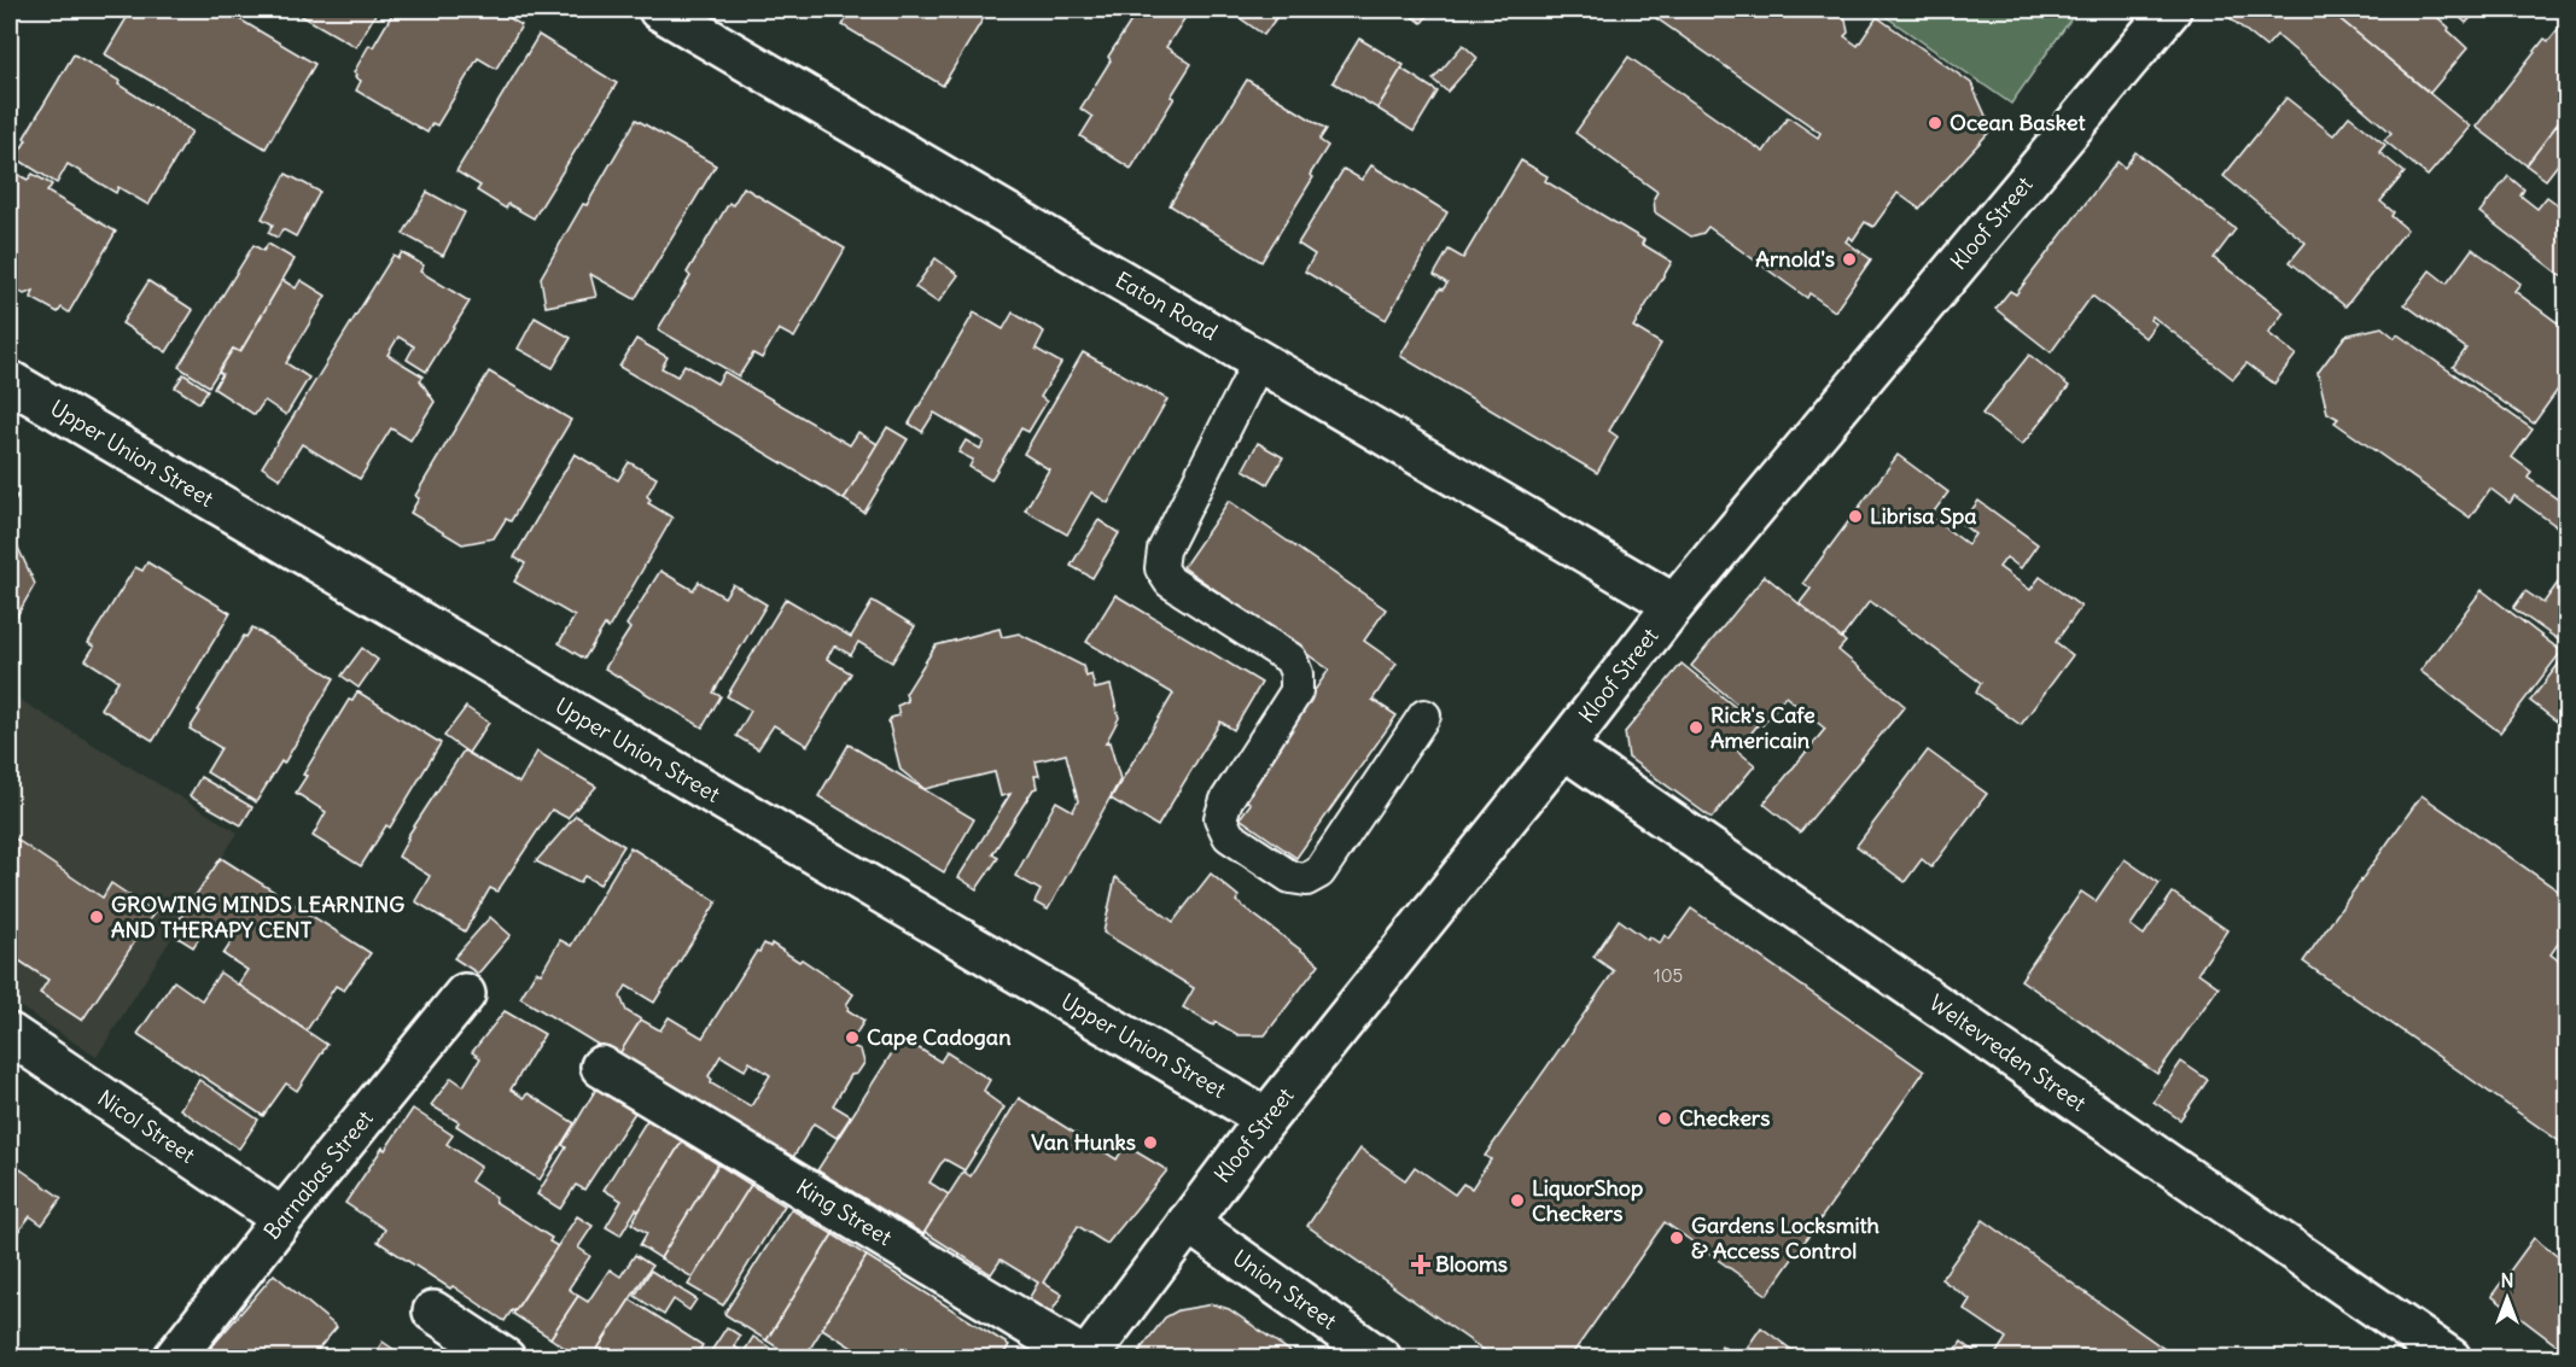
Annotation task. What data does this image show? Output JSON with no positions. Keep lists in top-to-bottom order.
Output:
{
  "streets": {
    "street": [
      "Kloof Street",
      "Eaton Road",
      "Upper Union Street",
      "Weltevreden Street",
      "Nicol Street",
      "Barnabas Street",
      "King Street",
      "Union Street"
    ]
  },
  "crossings": [
    ["Kloof Street", "Eaton Road"],
    ["Kloof Street", "Upper Union Street"],
    ["Kloof Street", "Weltevreden Street"],
    ["Kloof Street", "King Street"],
    ["Kloof Street", "Union Street"],
    ["Nicol Street", "Barnabas Street"]
  ],
  "places": {
    "other": [
      "Ocean Basket",
      "Arnold's",
      "Librisa Spa",
      "Rick's Cafe Americain",
      "GROWING MINDS LEARNING AND THERAPY CENT",
      "Cape Cadogan",
      "Checkers",
      "Van Hunks",
      "LiquorShop Checkers",
      "Gardens Locksmith & Access Control"
    ],
    "health": ["Blooms"]
  },
  "house_numbers": ["105"],
  "north": "top"
}
